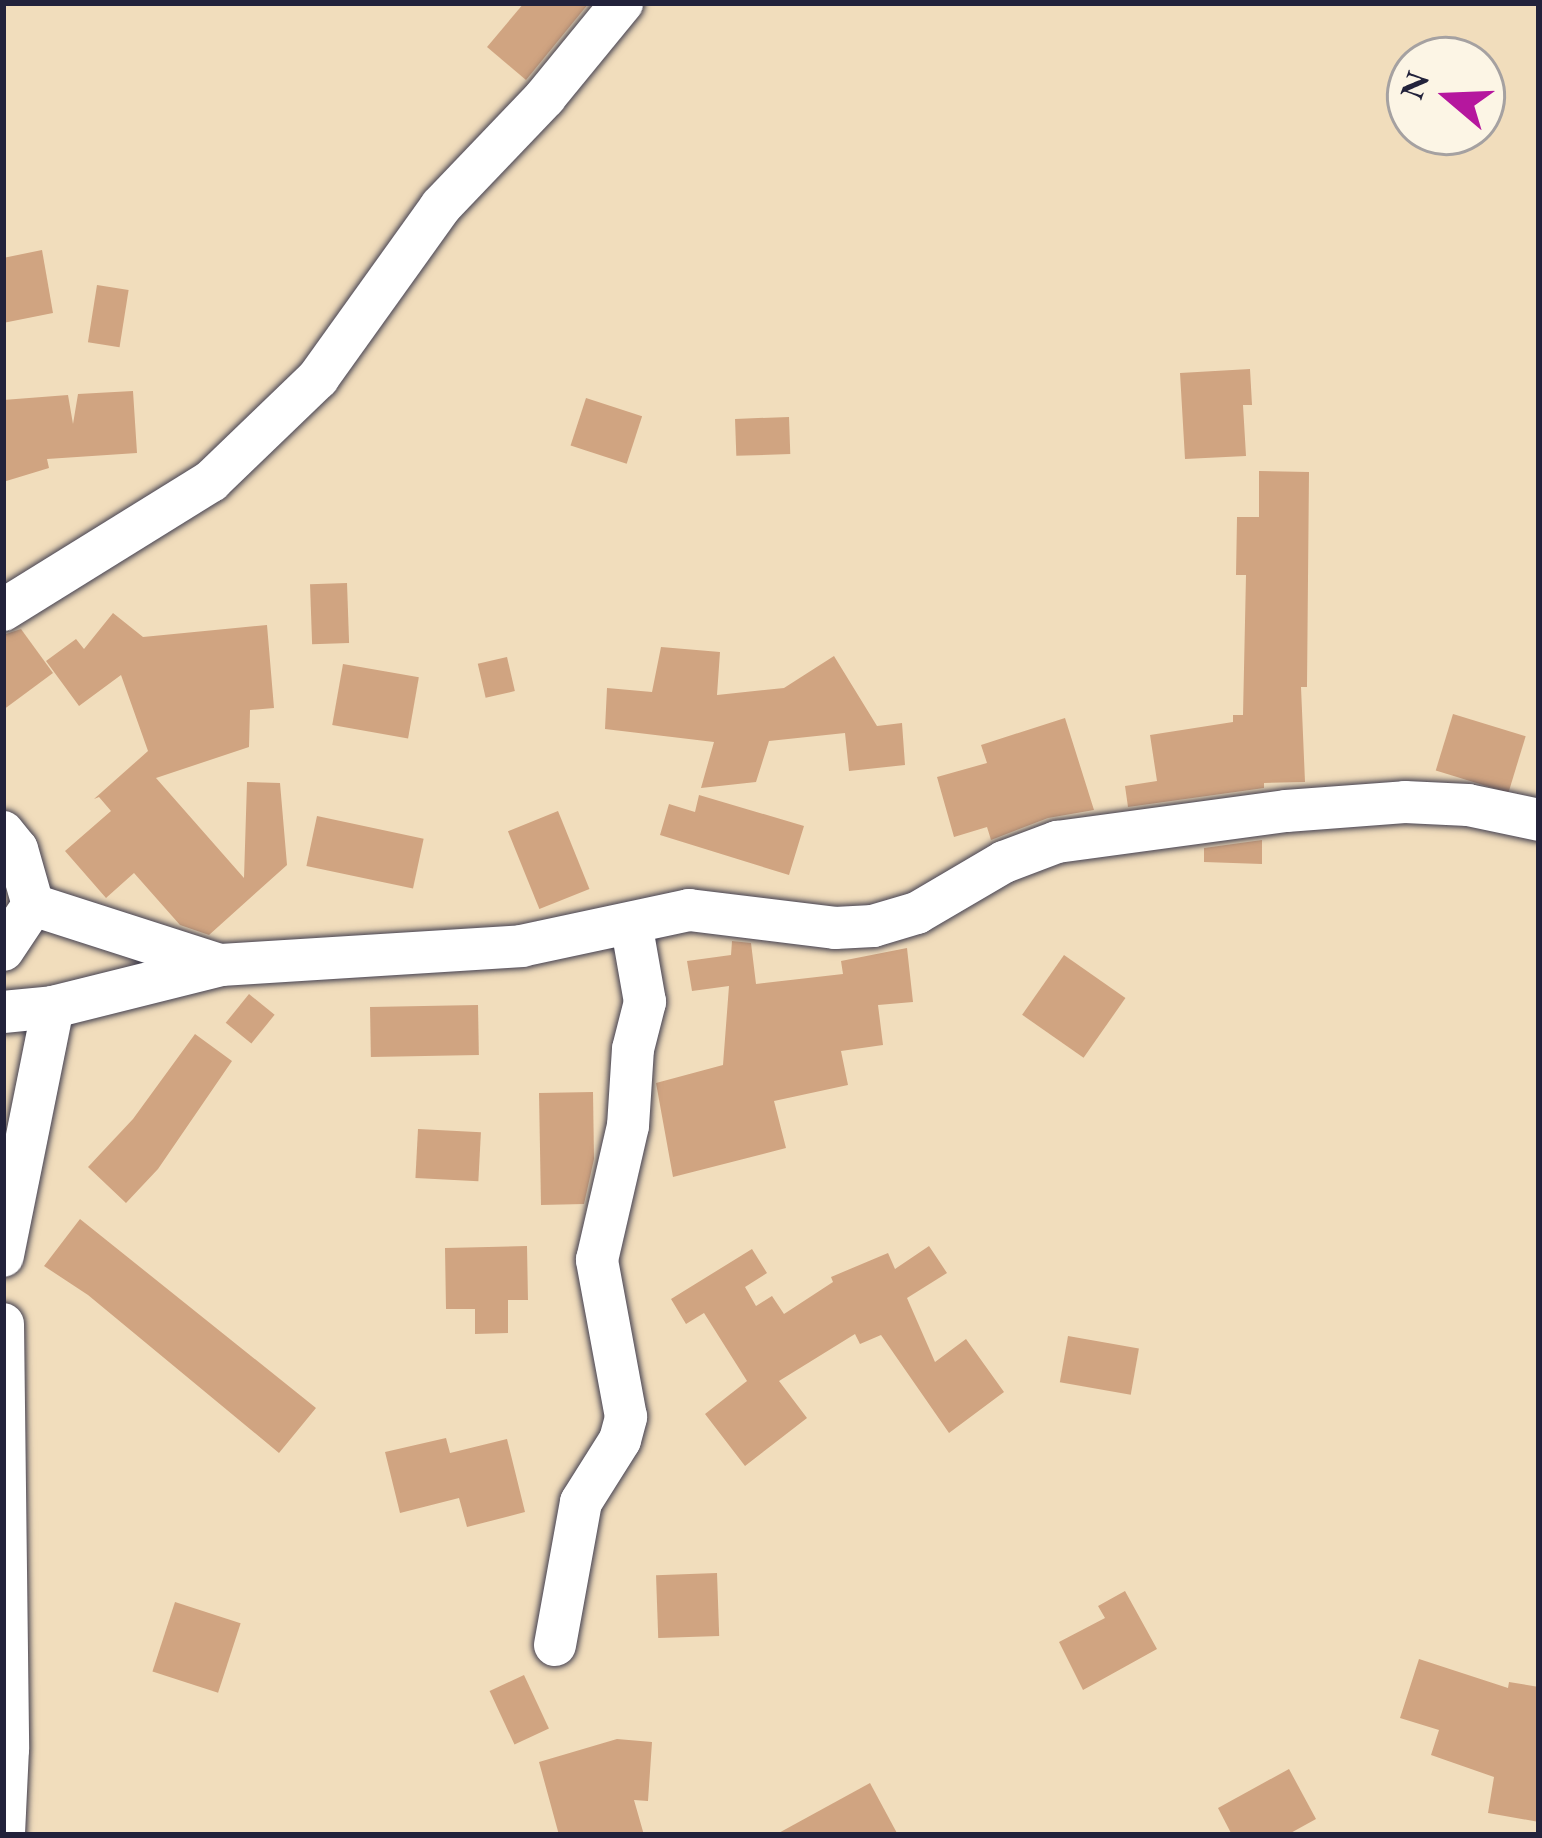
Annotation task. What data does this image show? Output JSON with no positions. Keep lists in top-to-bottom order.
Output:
{
  "north": "left"
}
